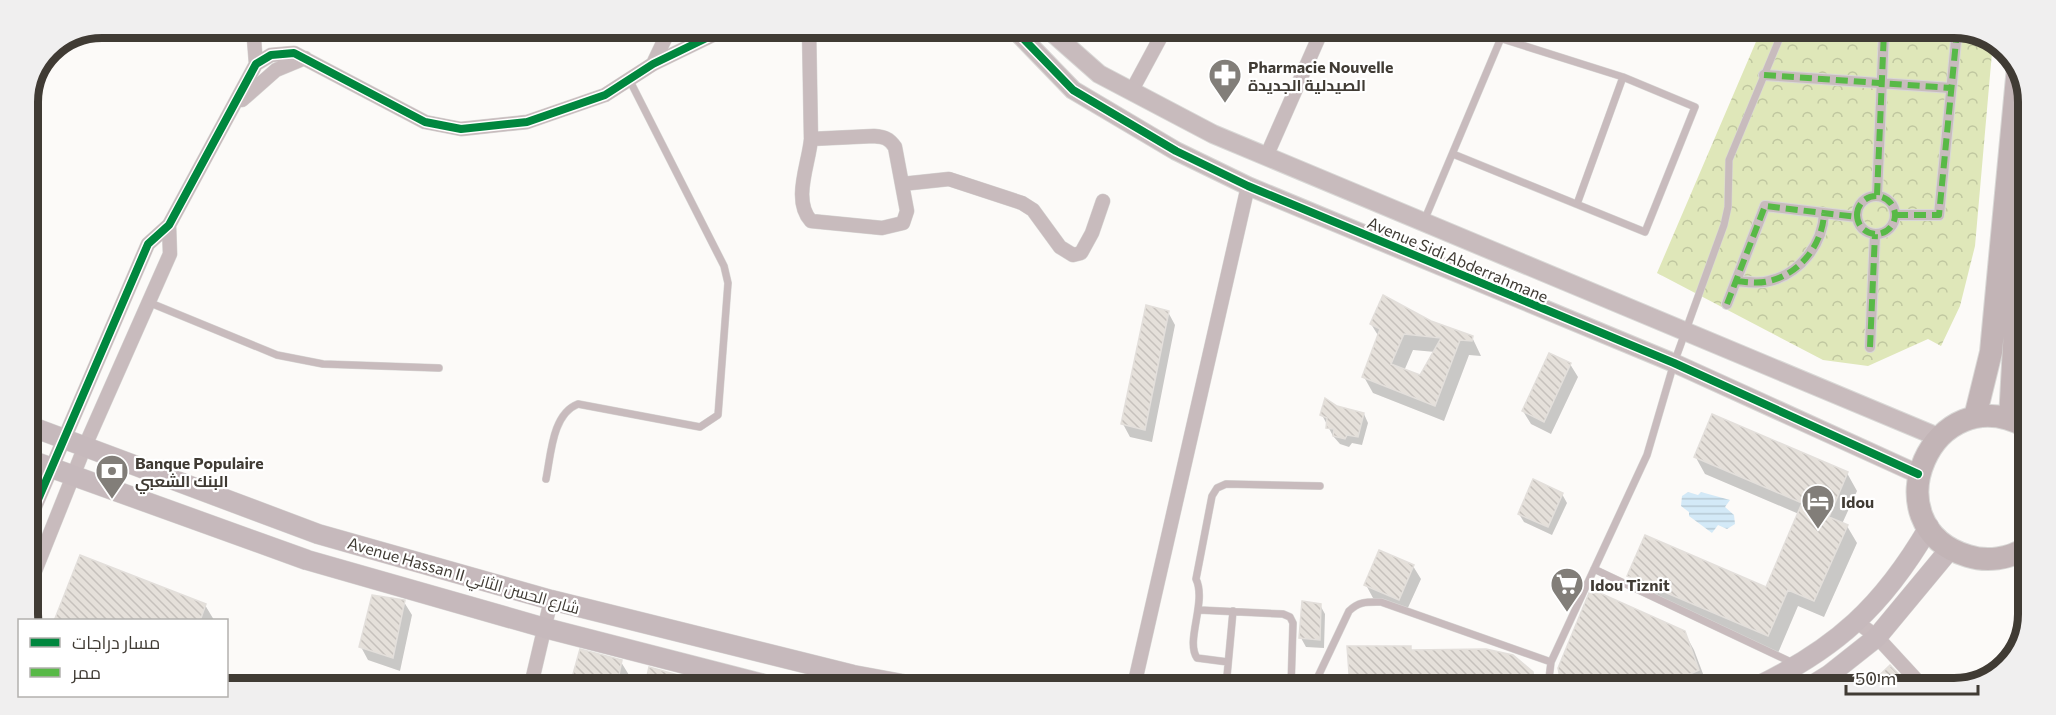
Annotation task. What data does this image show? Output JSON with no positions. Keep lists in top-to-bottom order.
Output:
{
  "streets": {
    "main road": ["Avenue Hassan II شارع الحسن الثاني"],
    "street": ["Avenue Sidi Abderrahmane"]
  },
  "places": {
    "pharmacy": ["Pharmacie Nouvelle الصيدلية الجديدة"],
    "bank": ["Banque Populaire البنك الشعبي"],
    "hotel": ["Idou"],
    "supermarket": ["Idou Tiznit"]
  },
  "legend": ["مسار دراجات", "ممر"],
  "scale_bar": "50 m"
}
